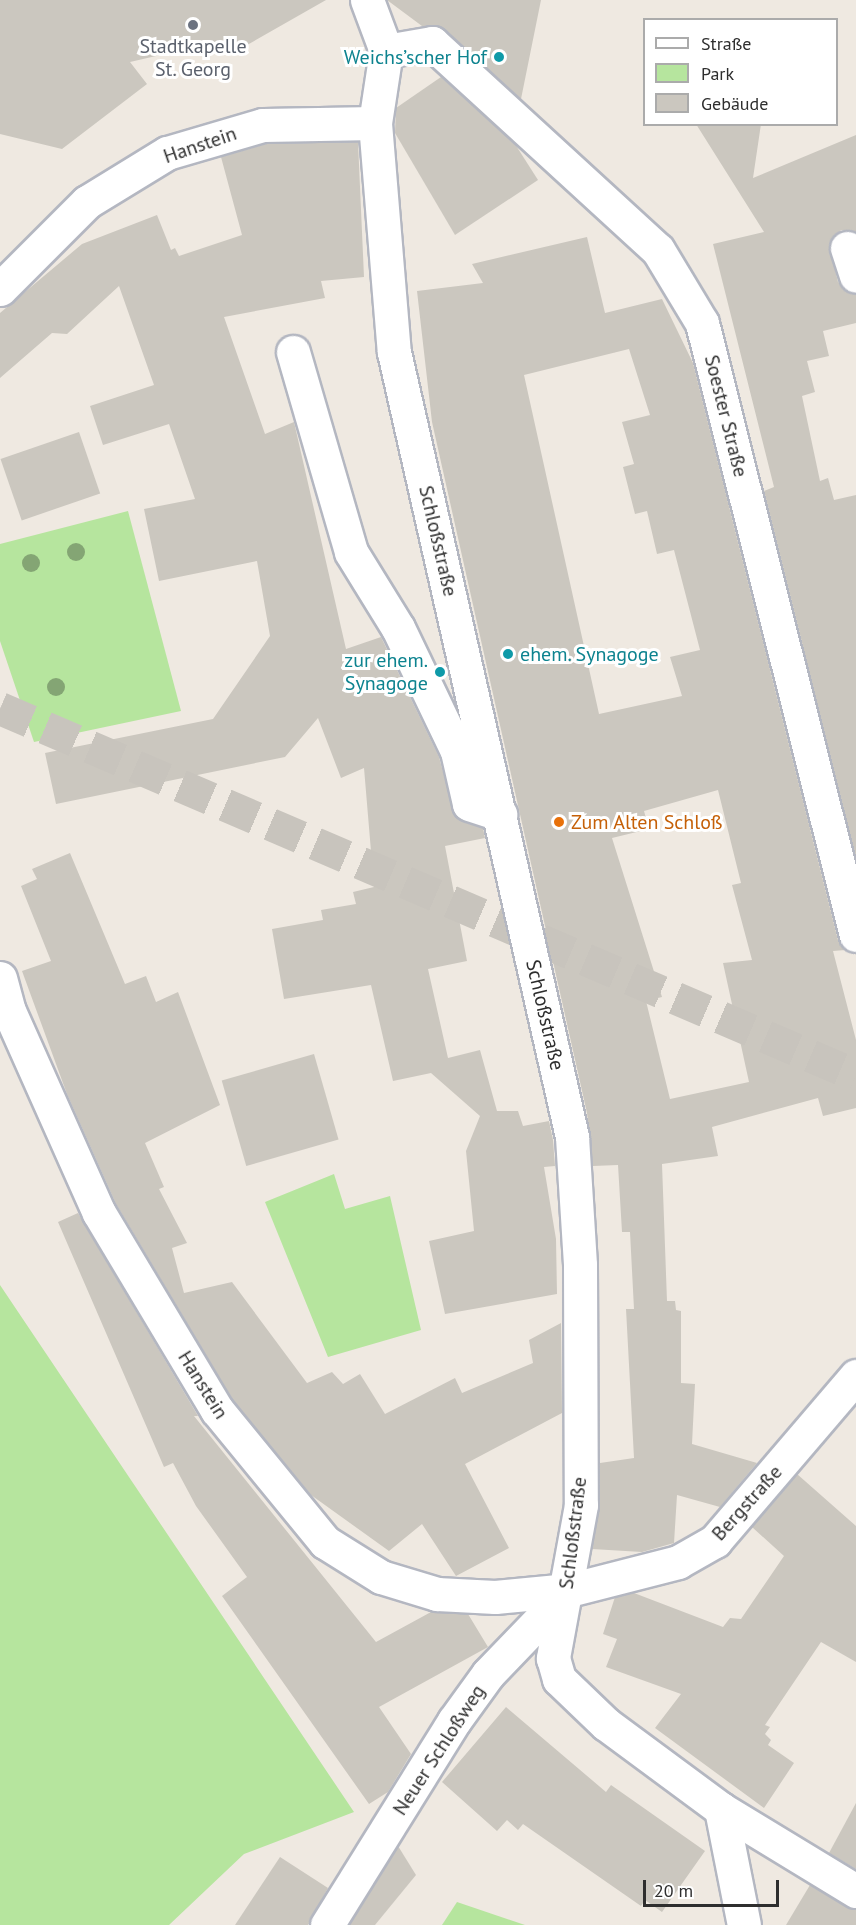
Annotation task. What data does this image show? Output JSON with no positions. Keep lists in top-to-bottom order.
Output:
{
  "streets": {
    "street": [
      "Hanstein",
      "Soester Straße",
      "Schloßstraße",
      "Bergstraße",
      "Neuer Schloßweg"
    ]
  },
  "crossings": [
    ["Hanstein", "Schloßstraße"],
    ["Hanstein", "Bergstraße"],
    ["Hanstein", "Neuer Schloßweg"],
    ["Soester Straße", "Schloßstraße"],
    ["Schloßstraße", "Bergstraße"],
    ["Schloßstraße", "Neuer Schloßweg"],
    ["Bergstraße", "Neuer Schloßweg"]
  ],
  "places": [
    "Stadtkapelle St. Georg",
    "Weichs’scher Hof",
    "ehem. Synagoge",
    "zur ehem. Synagoge",
    "Zum Alten Schloß"
  ],
  "legend": ["Straße", "Park", "Gebäude"],
  "scale_bar": "20 m"
}
